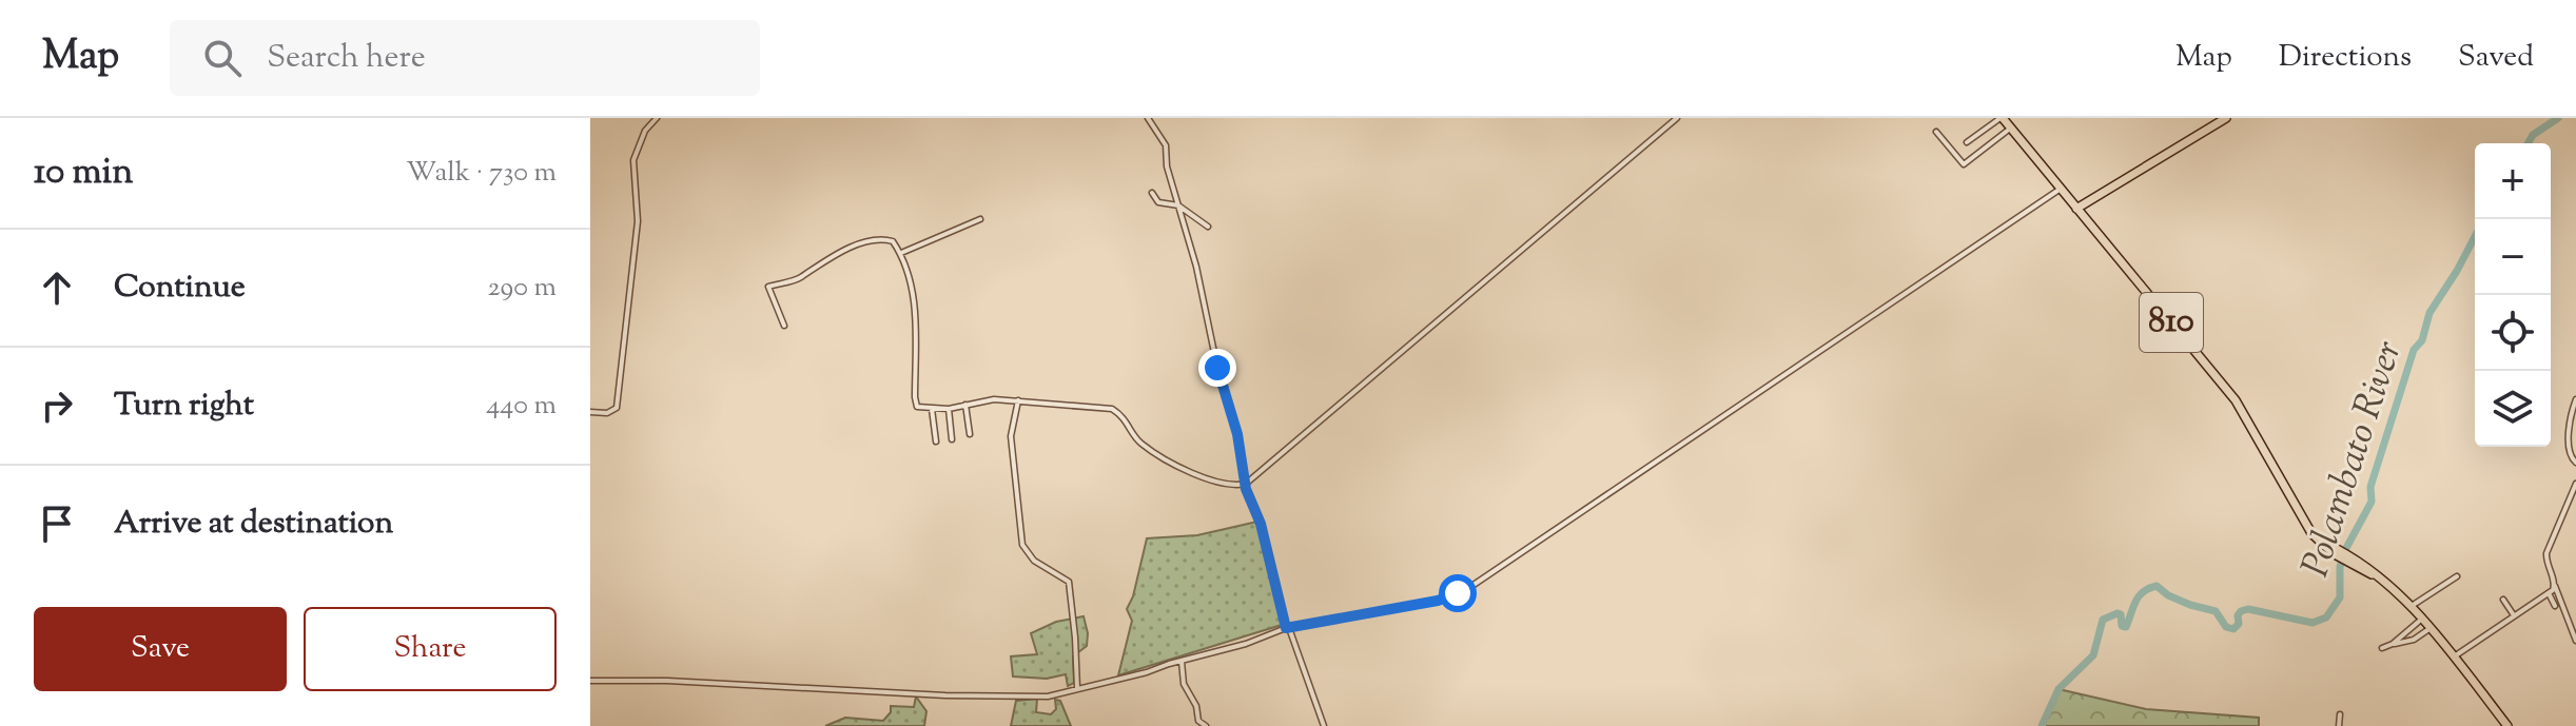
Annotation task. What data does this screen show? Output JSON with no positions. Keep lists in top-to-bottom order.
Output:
{
  "streets": {
    "highway": ["810"]
  },
  "water": ["Polambato River"],
  "page": {
    "header": "Map",
    "search": "Search here",
    "nav": ["Map", "Directions", "Saved"],
    "heading": ["10 min", "Walk · 730 m"],
    "map_buttons": ["+", "−"],
    "list": [
      ["Continue", "290 m"],
      ["Turn right", "440 m"],
      "Arrive at destination"
    ],
    "buttons": ["Save", "Share"]
  }
}
